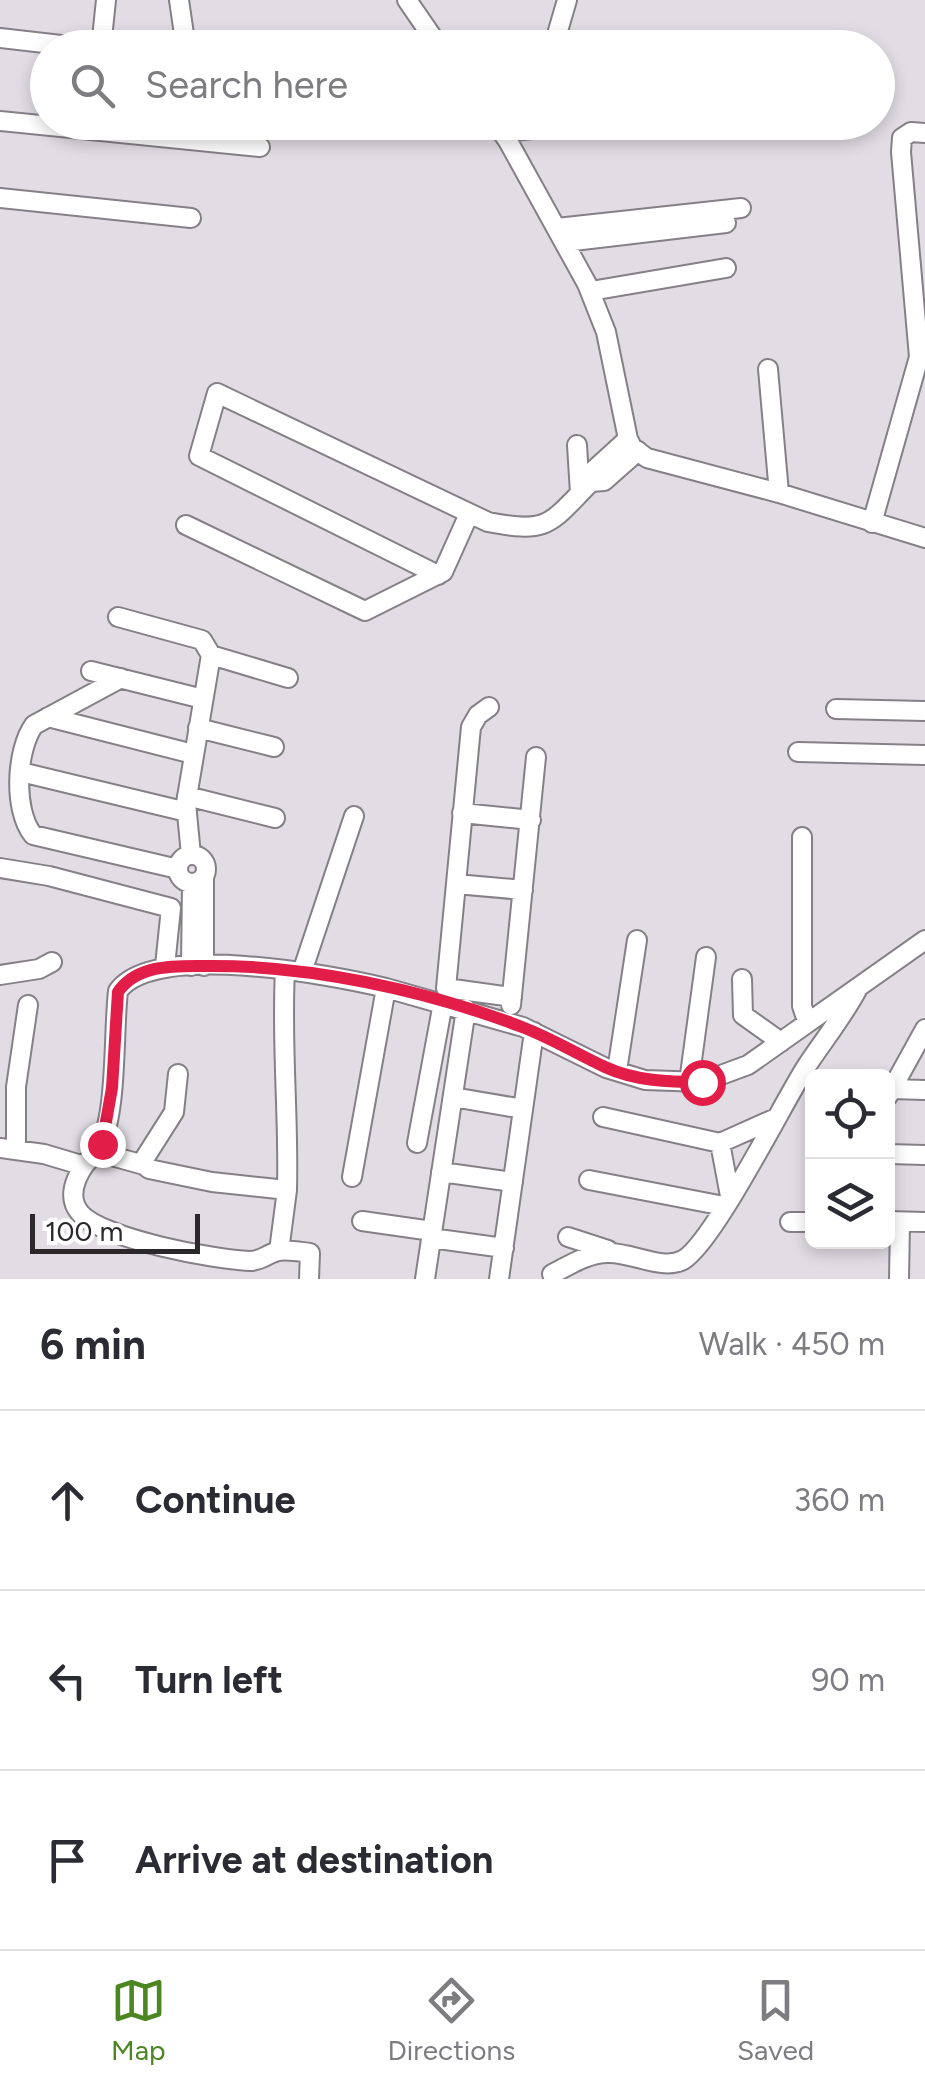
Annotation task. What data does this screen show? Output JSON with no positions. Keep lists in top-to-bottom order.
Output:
{
  "scale_bar": "100 m",
  "page": {
    "search": "Search here",
    "scale": "100 m",
    "heading": ["6 min", "Walk · 450 m"],
    "list": [
      ["Continue", "360 m"],
      ["Turn left", "90 m"],
      "Arrive at destination"
    ],
    "nav": ["Map", "Directions", "Saved"]
  }
}
